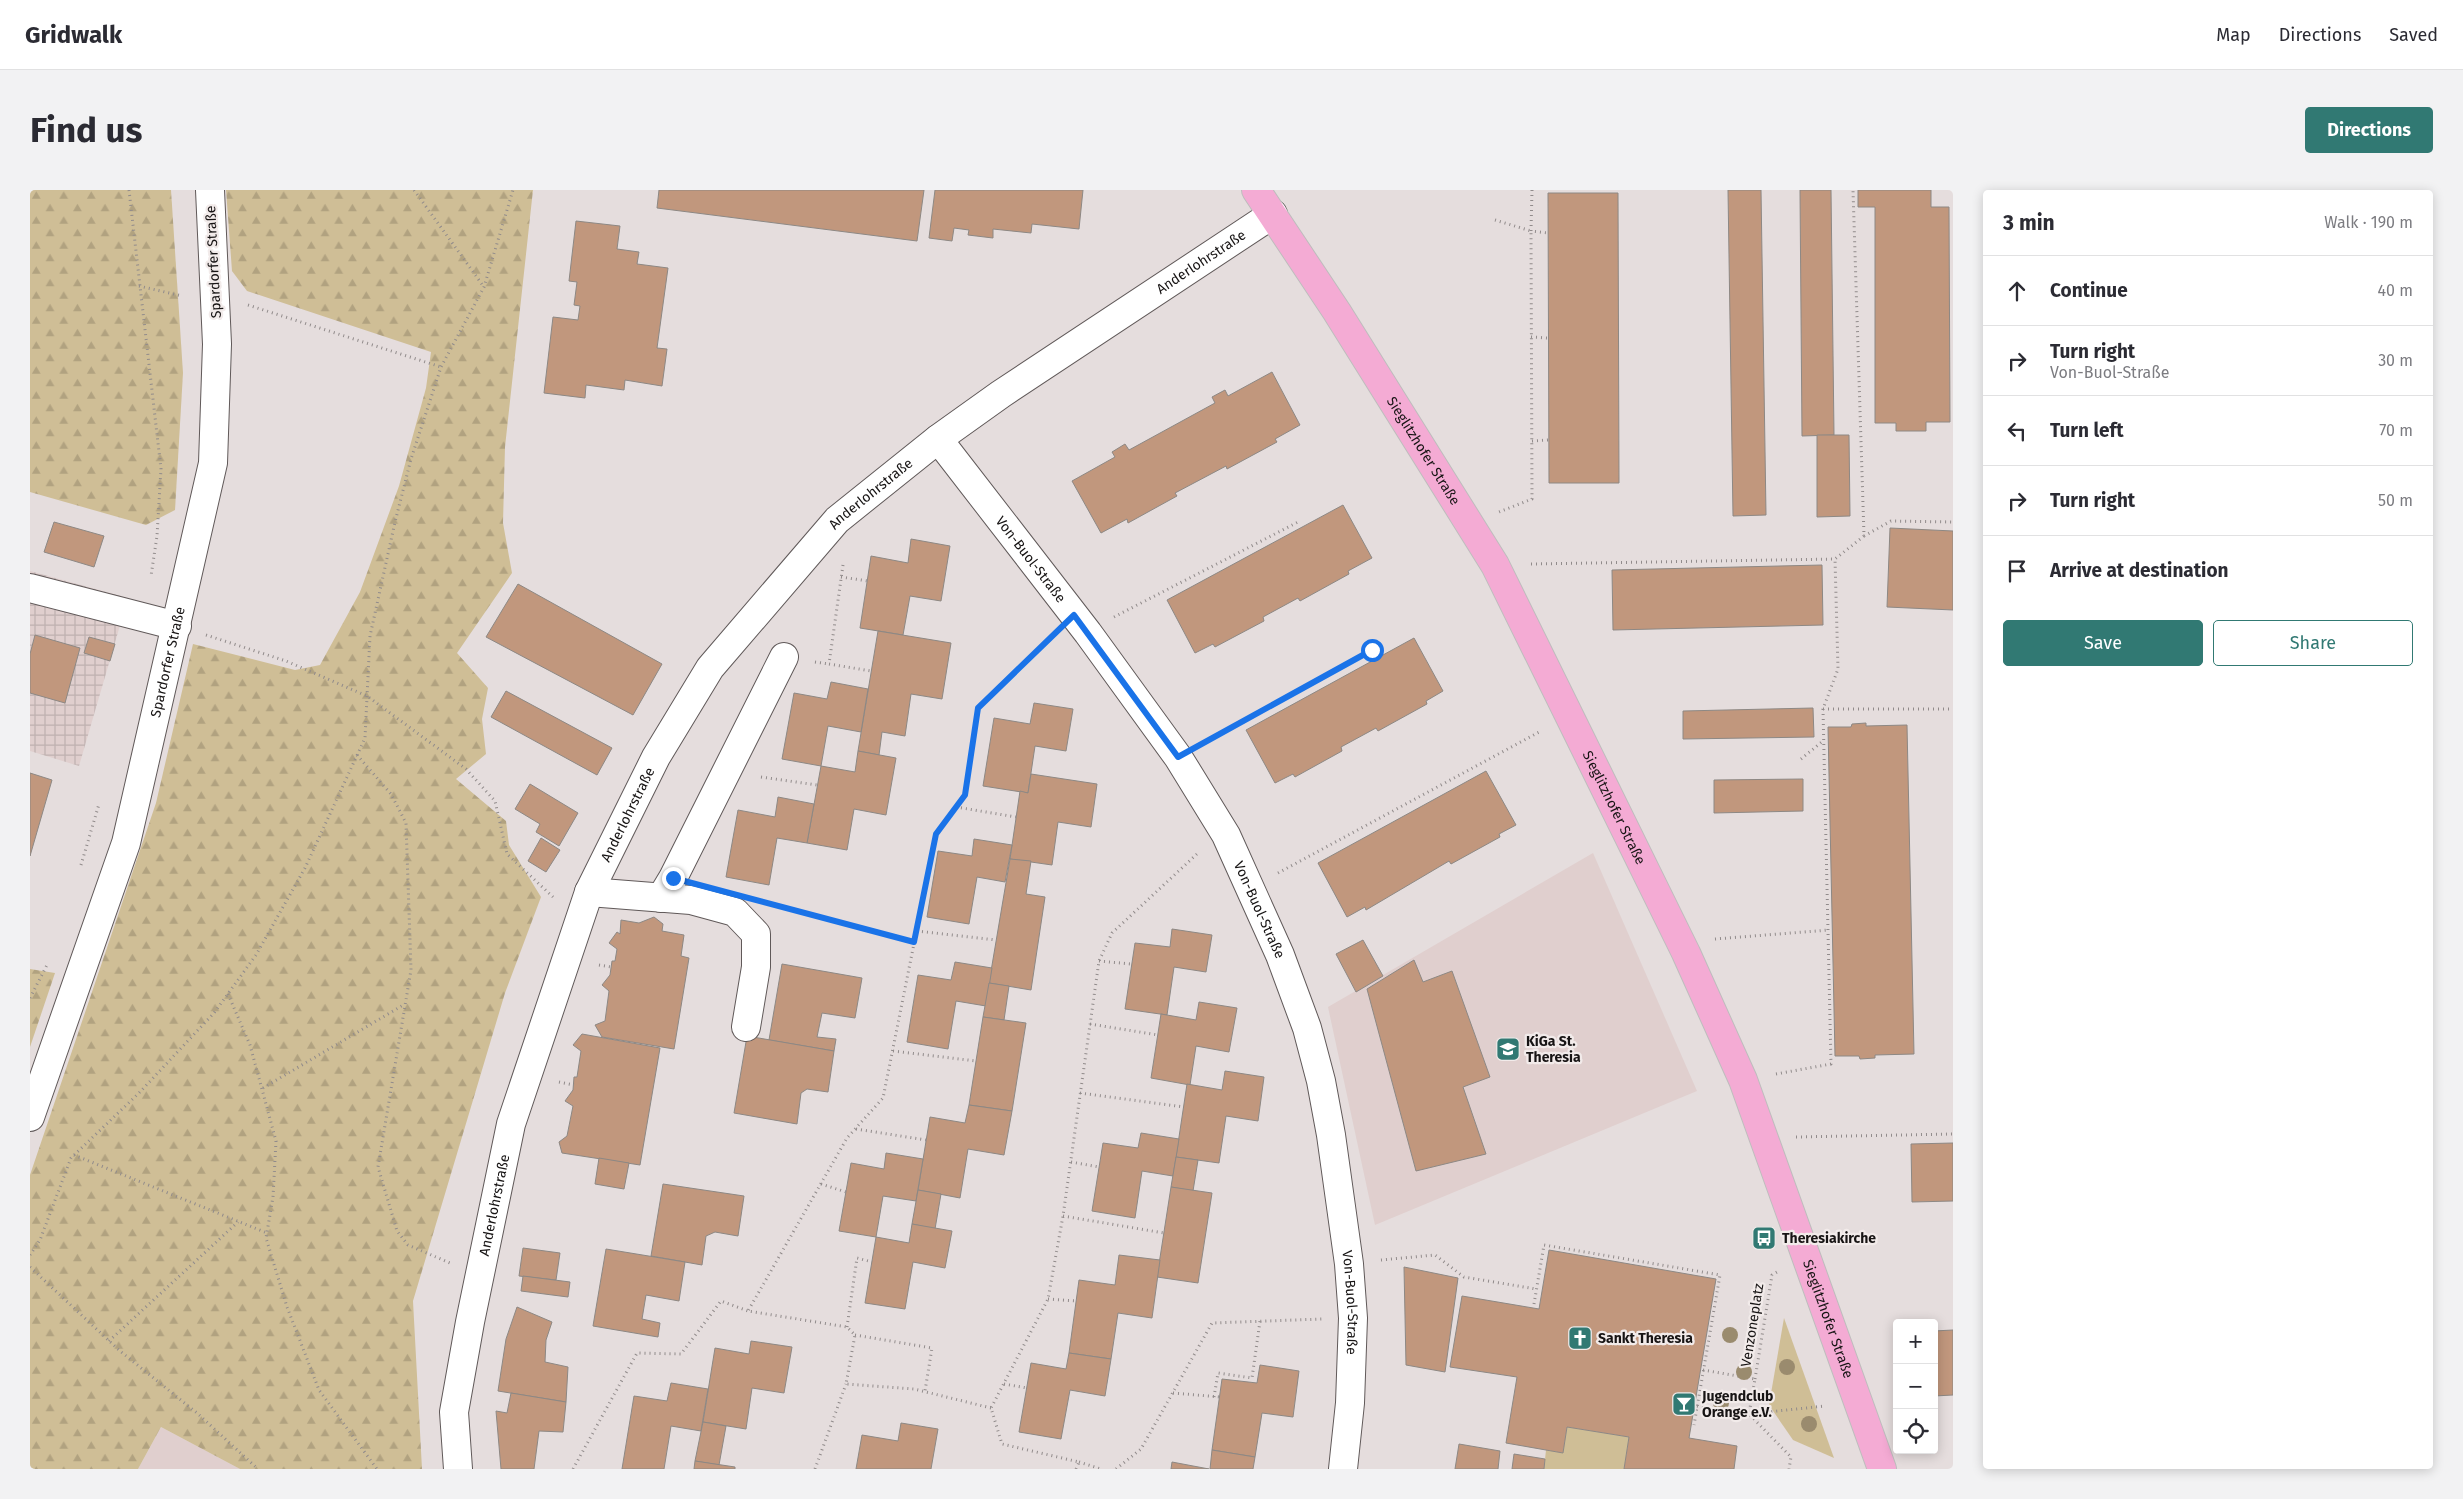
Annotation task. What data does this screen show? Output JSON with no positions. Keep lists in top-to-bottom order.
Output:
{
  "streets": {
    "main road": ["Sieglitzhofer Straße"],
    "street": ["Anderlohrstraße", "Spardorfer Straße", "Von-Buol-Straße"],
    "path": ["Venzoneplatz"]
  },
  "crossings": [
    ["Anderlohrstraße", "Sieglitzhofer Straße"],
    ["Anderlohrstraße", "Von-Buol-Straße"]
  ],
  "places": {
    "school or university": ["KiGa St. Theresia"],
    "bus stop": ["Theresiakirche"],
    "church": ["Sankt Theresia"],
    "bar": ["Jugendclub Orange e.V."]
  },
  "page": {
    "header": "Gridwalk",
    "nav": ["Map", "Directions", "Saved"],
    "buttons": [
      "Directions",
      ["Save", "Share"]
    ],
    "title": "Find us",
    "heading": ["3 min", "Walk · 190 m"],
    "list": [
      ["Continue", "40 m"],
      ["Turn right", "Von-Buol-Straße", "30 m"],
      ["Turn left", "70 m"],
      ["Turn right", "50 m"],
      "Arrive at destination"
    ],
    "map_buttons": ["+", "−"]
  }
}
